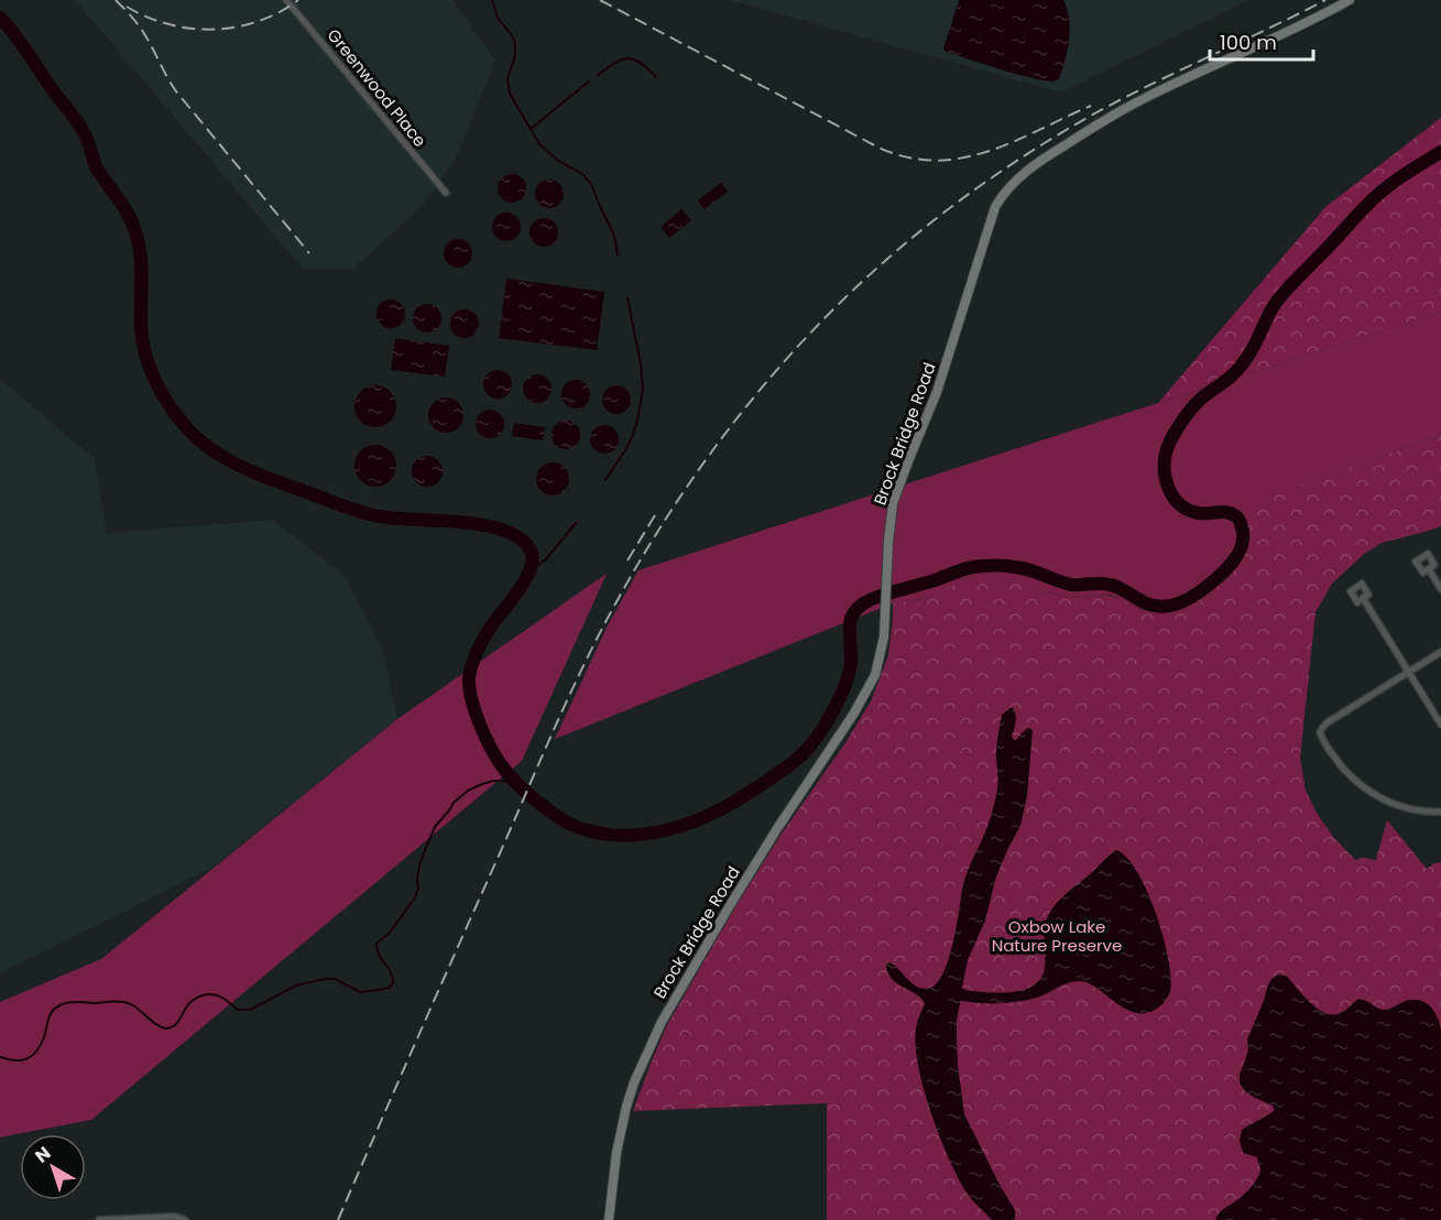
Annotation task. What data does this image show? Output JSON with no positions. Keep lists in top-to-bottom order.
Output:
{
  "streets": {
    "street": ["Greenwood Place", "Brock Bridge Road"]
  },
  "parks": ["Oxbow Lake Nature Preserve"],
  "scale_bar": "100 m",
  "north": "top left"
}
